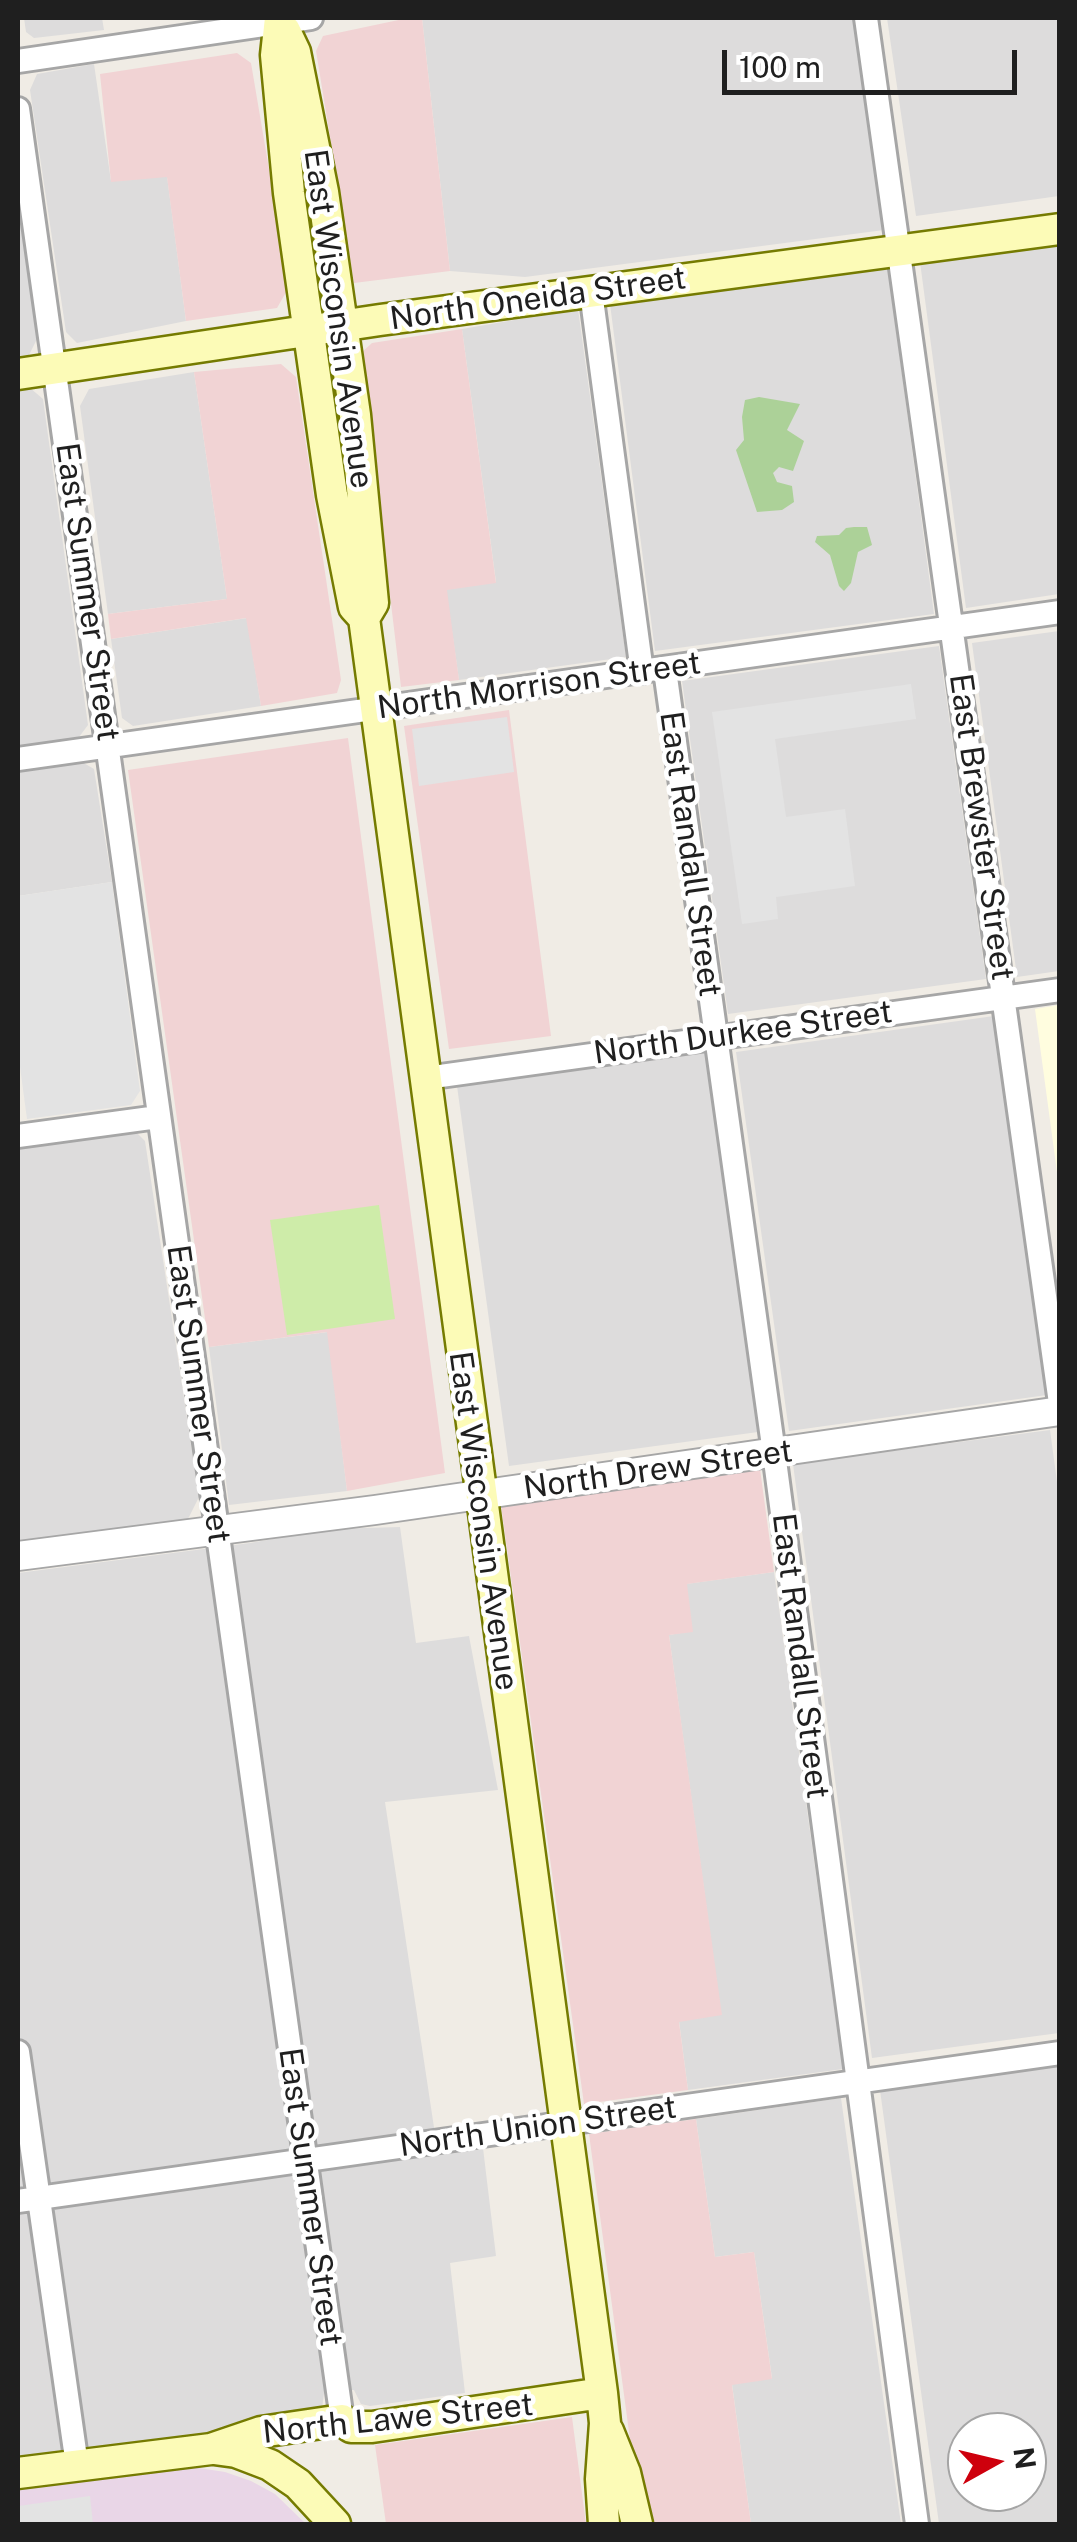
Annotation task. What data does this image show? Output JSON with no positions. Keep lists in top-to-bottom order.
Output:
{
  "streets": {
    "main road": ["North Oneida Street", "East Wisconsin Avenue", "North Lawe Street"],
    "street": [
      "East Summer Street",
      "North Morrison Street",
      "East Brewster Street",
      "East Randall Street",
      "North Durkee Street",
      "North Drew Street",
      "North Union Street"
    ]
  },
  "crossings": [
    ["North Oneida Street", "East Wisconsin Avenue"],
    ["North Oneida Street", "East Summer Street"],
    ["North Oneida Street", "East Brewster Street"],
    ["North Oneida Street", "East Randall Street"],
    ["East Wisconsin Avenue", "North Morrison Street"],
    ["East Wisconsin Avenue", "North Durkee Street"],
    ["East Wisconsin Avenue", "North Drew Street"],
    ["East Wisconsin Avenue", "North Union Street"],
    ["East Wisconsin Avenue", "North Lawe Street"],
    ["East Summer Street", "North Morrison Street"],
    ["East Summer Street", "North Drew Street"],
    ["East Summer Street", "North Union Street"],
    ["East Summer Street", "North Lawe Street"],
    ["North Morrison Street", "East Brewster Street"],
    ["North Morrison Street", "East Randall Street"],
    ["East Brewster Street", "North Durkee Street"],
    ["East Randall Street", "North Durkee Street"],
    ["East Randall Street", "North Drew Street"],
    ["East Randall Street", "North Union Street"]
  ],
  "scale_bar": "100 m",
  "north": "right"
}
